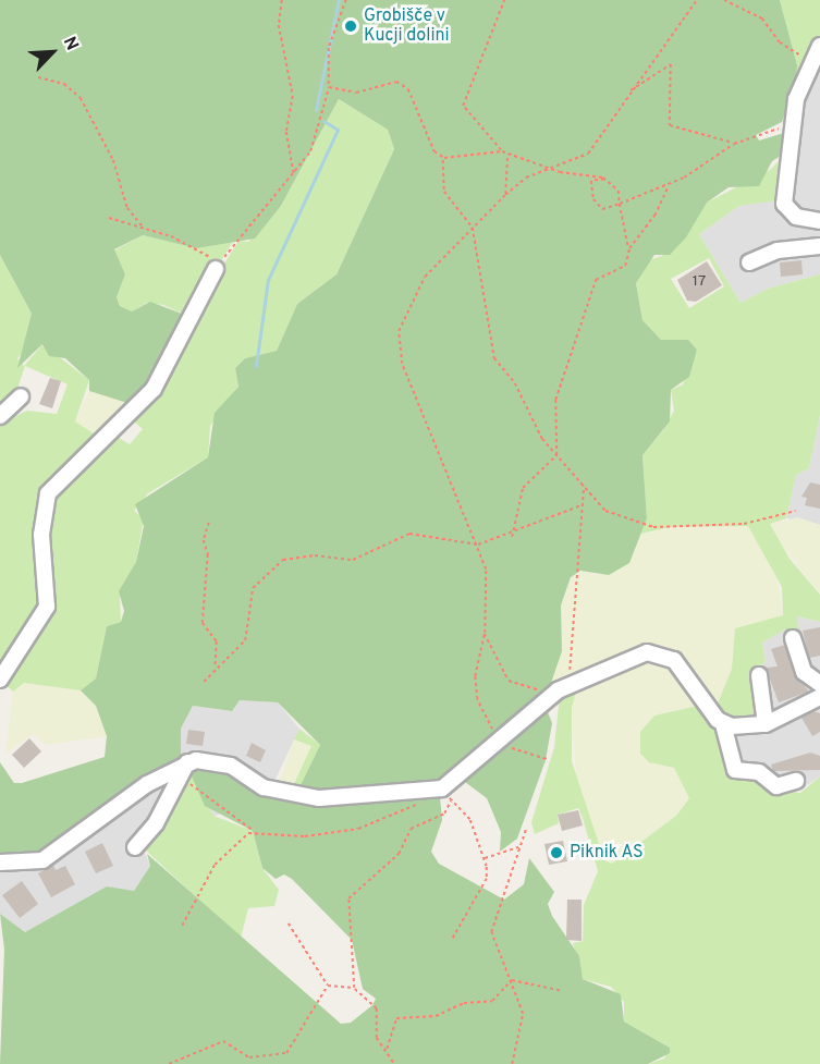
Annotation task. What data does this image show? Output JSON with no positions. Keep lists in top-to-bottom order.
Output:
{
  "places": ["Grobišče v Kucji dolini", "Piknik AS"],
  "house_numbers": ["17"],
  "north": "top right"
}
